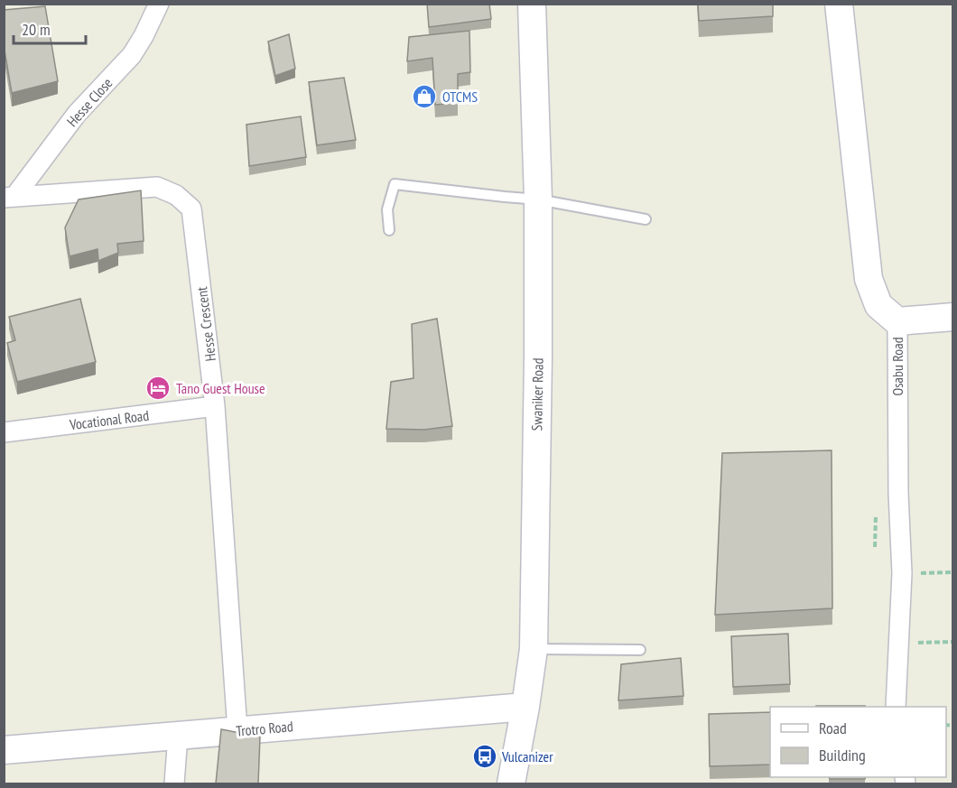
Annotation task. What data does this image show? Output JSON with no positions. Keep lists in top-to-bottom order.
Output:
{
  "streets": {
    "street": [
      "Hesse Close",
      "Hesse Crescent",
      "Osabu Road",
      "Swaniker Road",
      "Vocational Road",
      "Trotro Road"
    ]
  },
  "crossings": [
    ["Hesse Close", "Hesse Crescent"],
    ["Hesse Crescent", "Vocational Road"],
    ["Hesse Crescent", "Trotro Road"],
    ["Swaniker Road", "Trotro Road"]
  ],
  "places": {
    "shop": ["OTCMS"],
    "hotel": ["Tano Guest House"],
    "bus stop": ["Vulcanizer"]
  },
  "legend": ["Road", "Building"],
  "scale_bar": "20 m"
}
